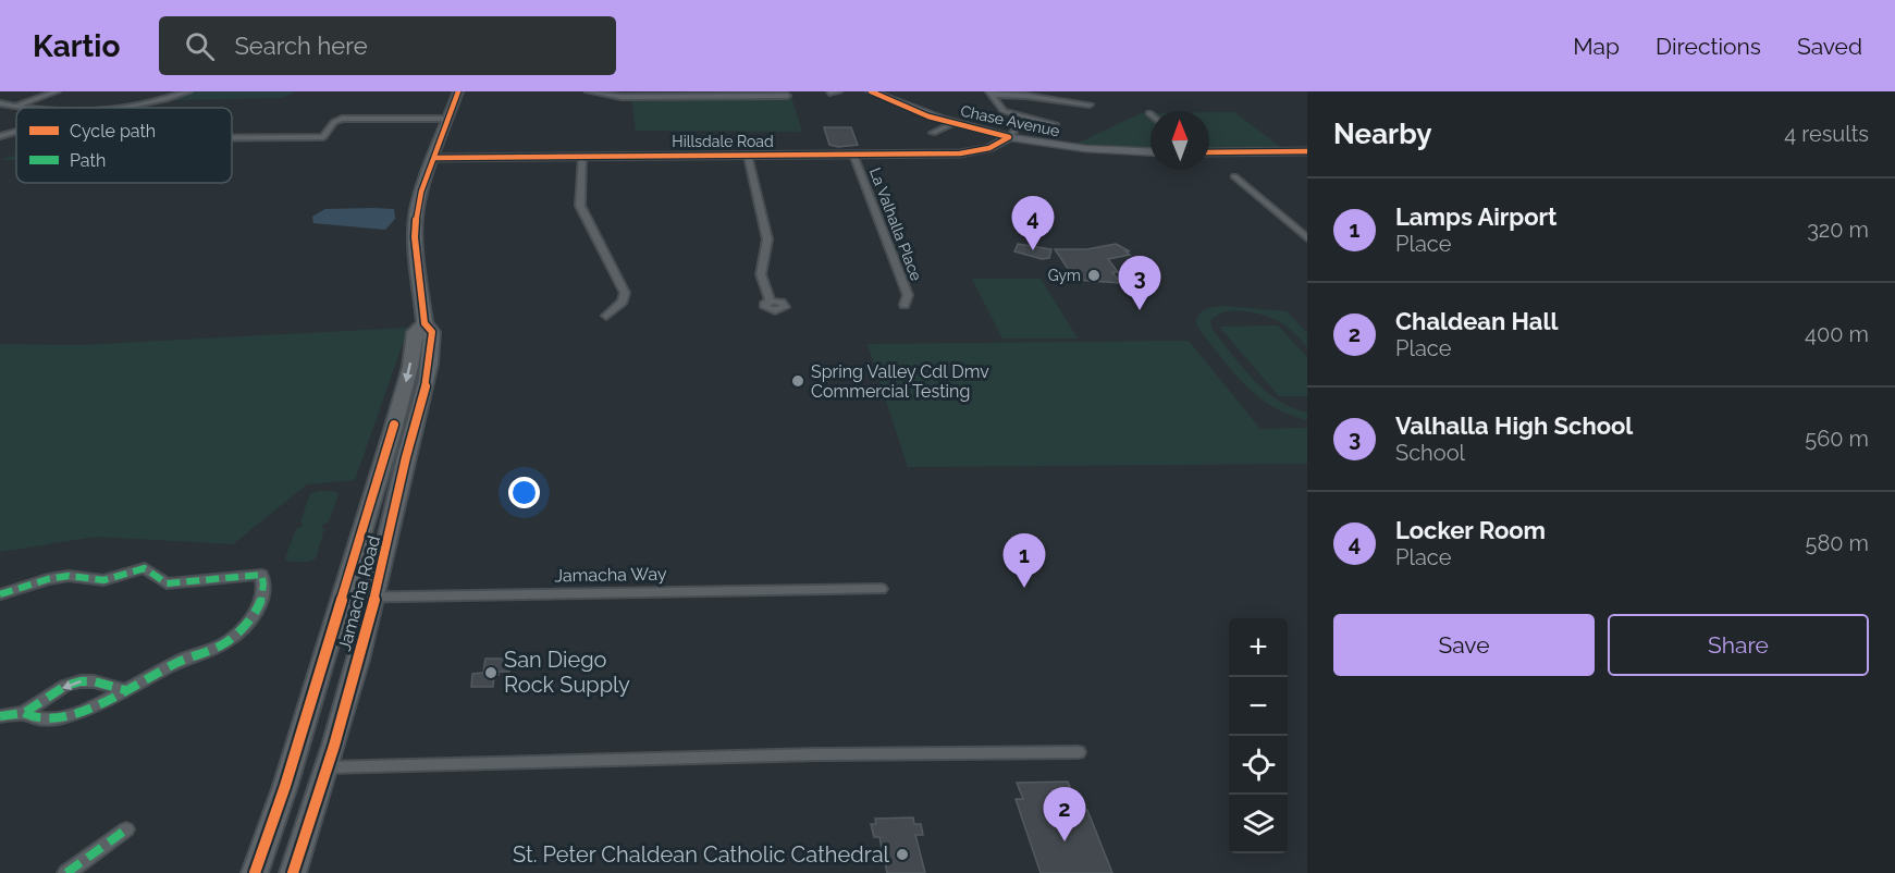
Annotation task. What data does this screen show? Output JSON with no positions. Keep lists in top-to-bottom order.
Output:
{
  "streets": {
    "main road": ["Jamacha Road"],
    "street": [
      "Chase Avenue",
      "Hillsdale Road",
      "La Valhalla Place",
      "Jamacha Way"
    ]
  },
  "crossings": [
    ["Chase Avenue", "Hillsdale Road"],
    ["Hillsdale Road", "La Valhalla Place"],
    ["Hillsdale Road", "Jamacha Road"],
    ["Jamacha Way", "Jamacha Road"]
  ],
  "places": [
    "Gym",
    "Spring Valley Cdl Dmv Commercial Testing",
    "San Diego Rock Supply",
    "St. Peter Chaldean Catholic Cathedral"
  ],
  "legend": ["Cycle path", "Path"],
  "north": "top",
  "page": {
    "header": "Kartio",
    "search": "Search here",
    "nav": ["Map", "Directions", "Saved"],
    "heading": ["Nearby", "4 results"],
    "list": [
      {
        "mark": "1",
        "name": "Lamps Airport",
        "note": "Place",
        "value": "320 m"
      },
      {
        "mark": "2",
        "name": "Chaldean Hall",
        "note": "Place",
        "value": "400 m"
      },
      {
        "mark": "3",
        "name": "Valhalla High School",
        "note": "School",
        "value": "560 m"
      },
      {
        "mark": "4",
        "name": "Locker Room",
        "note": "Place",
        "value": "580 m"
      }
    ],
    "pins": [
      "4",
      "3",
      "1",
      "2"
    ],
    "buttons": ["Save", "Share"],
    "map_buttons": ["+", "−"]
  }
}
